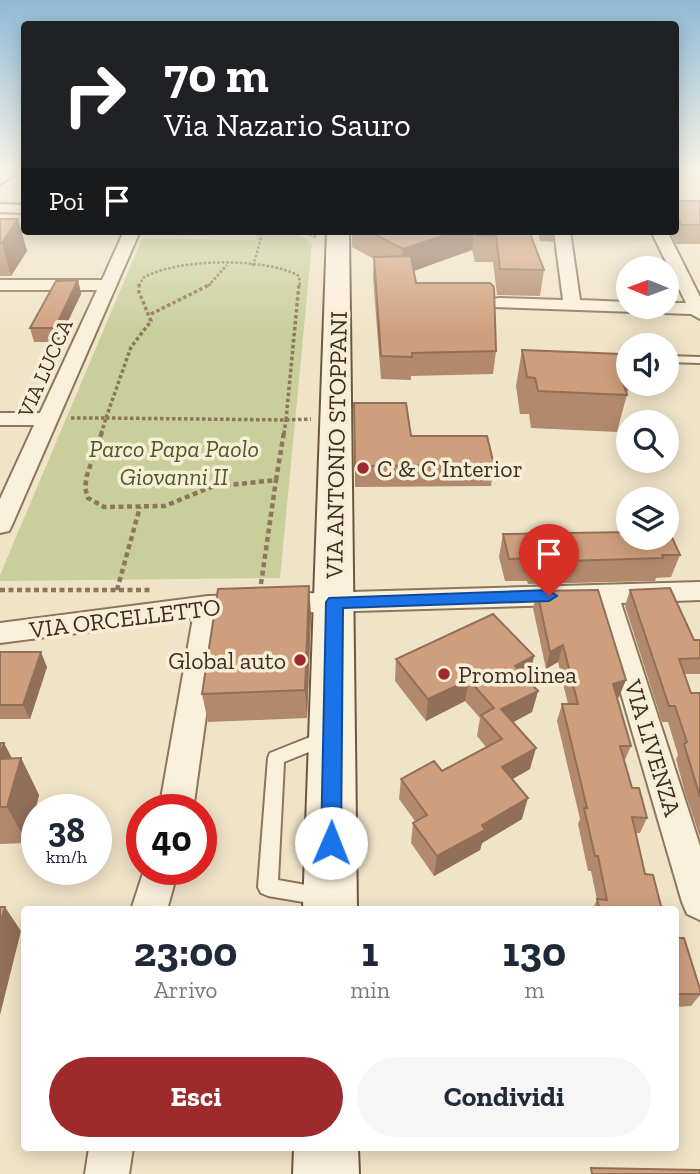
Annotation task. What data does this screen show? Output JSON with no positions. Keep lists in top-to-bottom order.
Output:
{
  "streets": {
    "street": [
      "VIA LUCCA",
      "VIA ANTONIO STOPPANI",
      "VIA ORCELLETTO",
      "VIA LIVENZA"
    ]
  },
  "crossings": [
    ["VIA ANTONIO STOPPANI", "VIA ORCELLETTO"],
    ["VIA ORCELLETTO", "VIA LIVENZA"]
  ],
  "parks": ["Parco Papa Paolo Giovanni II"],
  "places": ["C & C Interior", "Global auto", "Promolinea"],
  "north": "left",
  "page": {
    "turn": ["70 m", "Via Nazario Sauro"],
    "then": "Poi",
    "speed": "38 km/h",
    "limit": "40",
    "eta": [
      "23:00",
      "Arrivo",
      "1",
      "min",
      "130",
      "m"
    ],
    "buttons": ["Esci", "Condividi"]
  }
}
